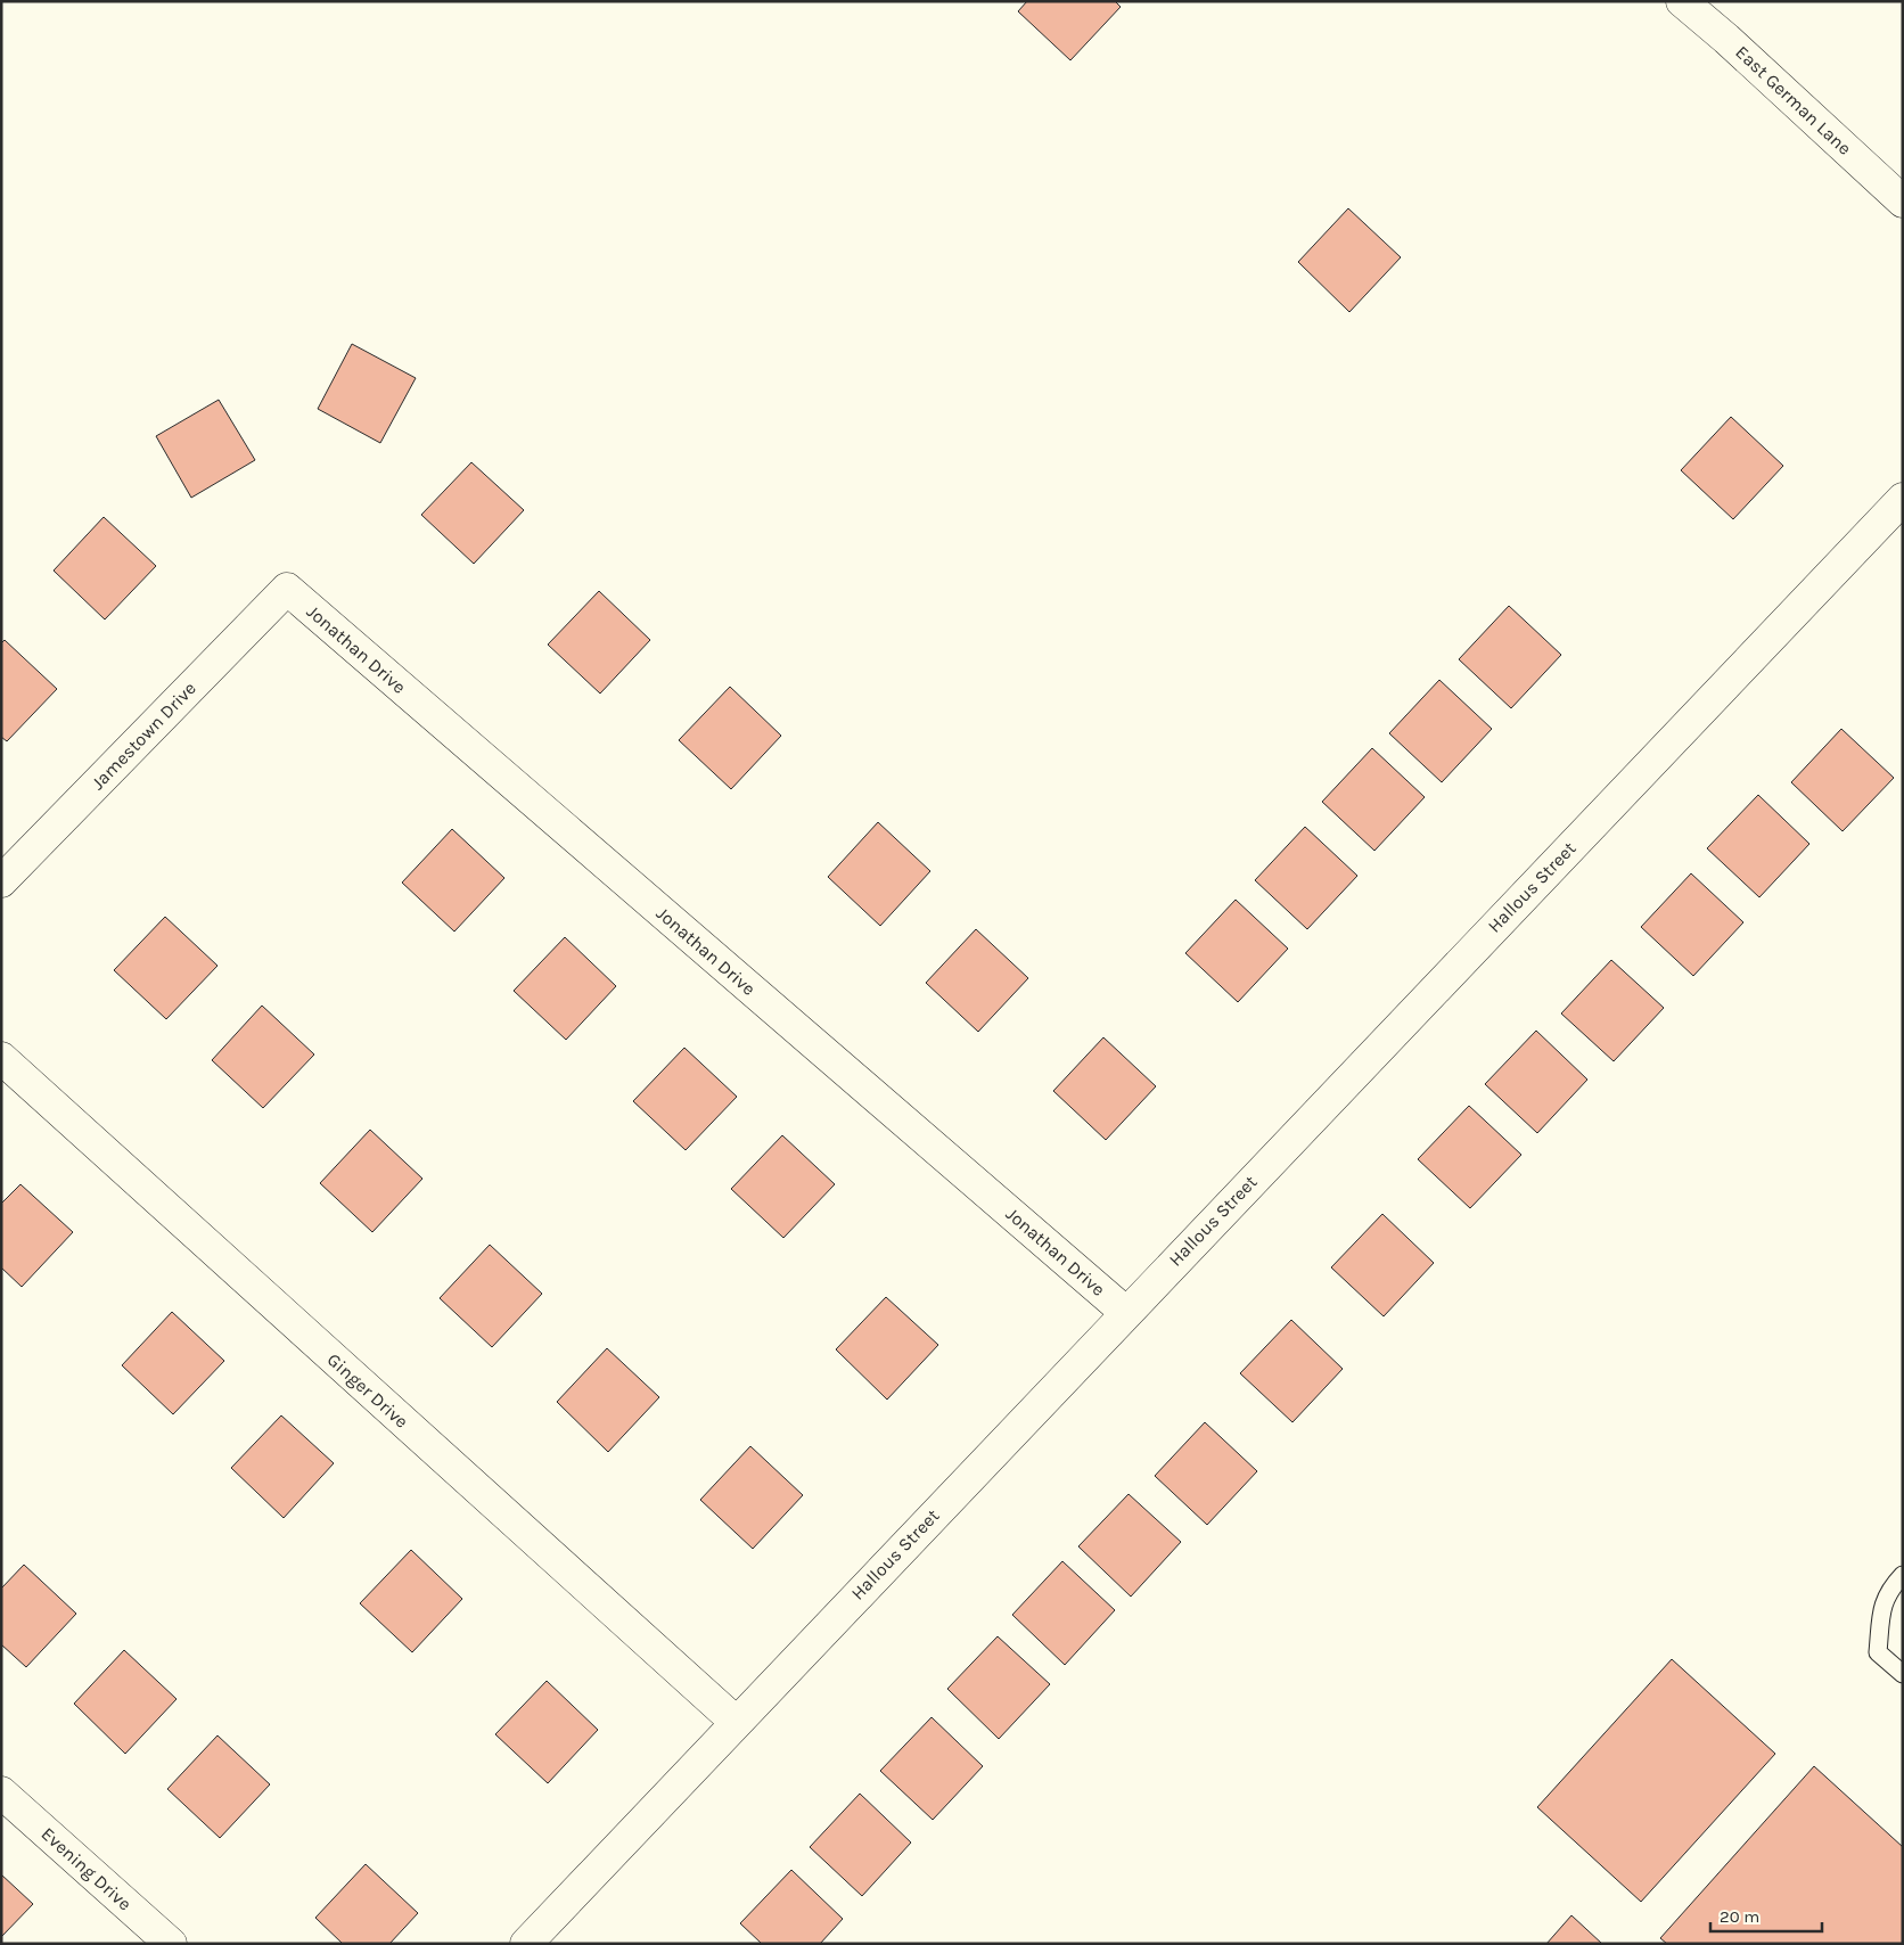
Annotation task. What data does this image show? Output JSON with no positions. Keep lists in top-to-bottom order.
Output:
{
  "streets": {
    "street": [
      "East German Lane",
      "Jonathan Drive",
      "Jamestown Drive",
      "Hallous Street",
      "Ginger Drive",
      "Evening Drive"
    ]
  },
  "crossings": [
    ["Jonathan Drive", "Jamestown Drive"],
    ["Jonathan Drive", "Hallous Street"],
    ["Hallous Street", "Ginger Drive"]
  ],
  "scale_bar": "20 m"
}
